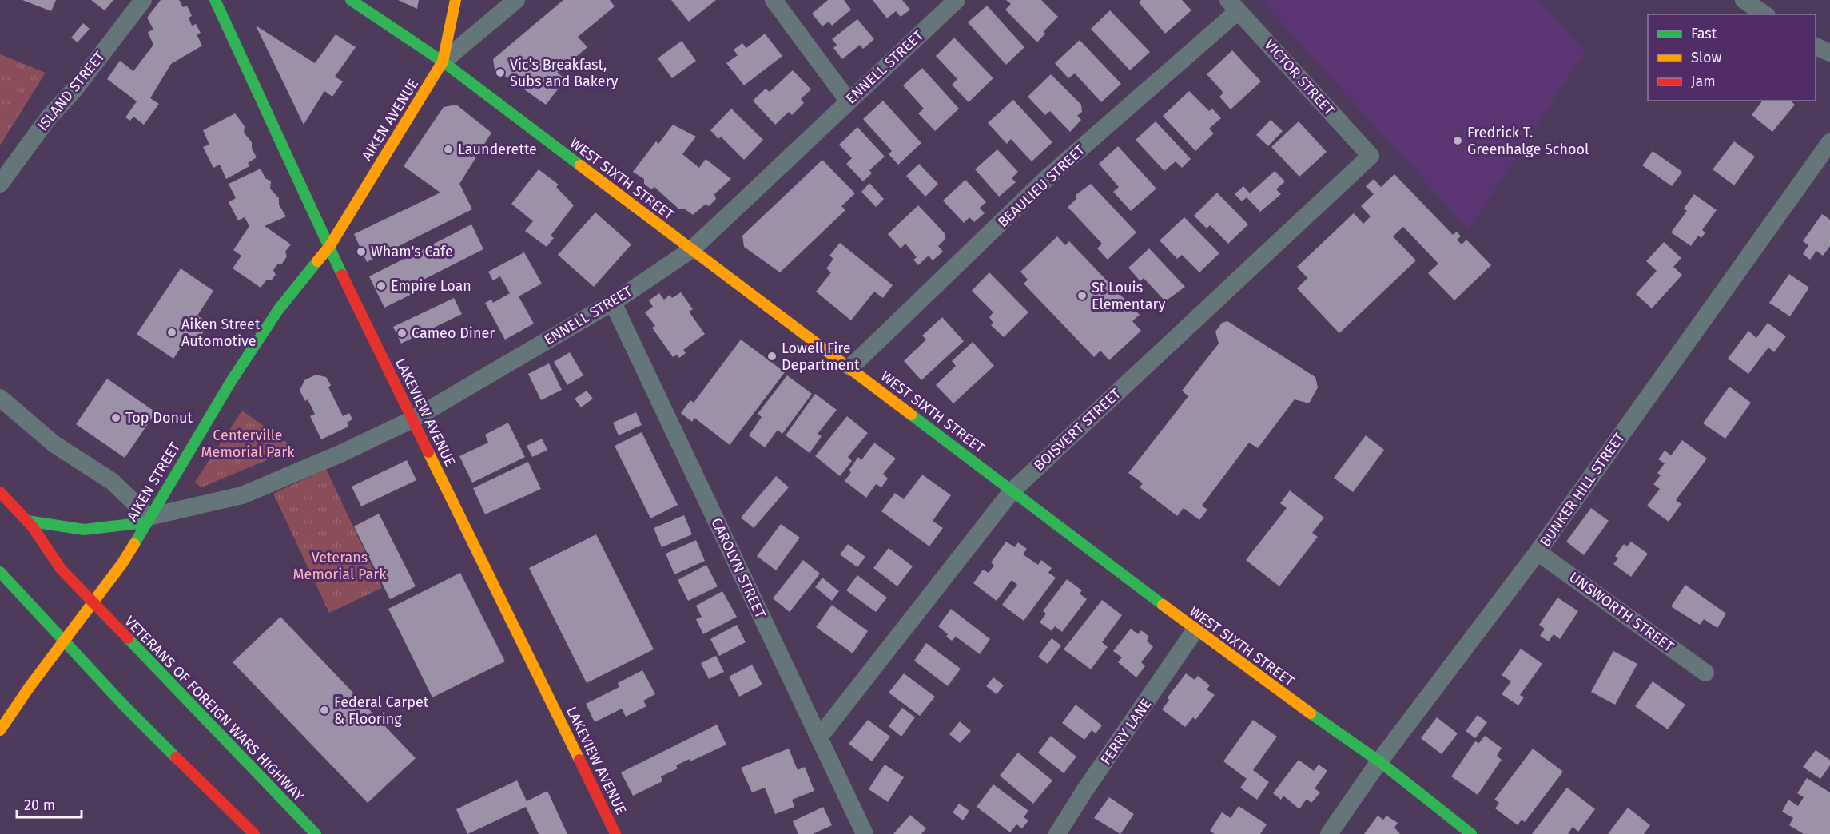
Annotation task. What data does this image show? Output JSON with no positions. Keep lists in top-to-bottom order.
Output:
{
  "streets": {
    "main road": [
      "AIKEN AVENUE",
      "WEST SIXTH STREET",
      "LAKEVIEW AVENUE",
      "AIKEN STREET",
      "VETERANS OF FOREIGN WARS HIGHWAY"
    ],
    "street": [
      "ENNELL STREET",
      "VICTOR STREET",
      "ISLAND STREET",
      "BEAULIEU STREET",
      "BOISVERT STREET",
      "BUNKER HILL STREET",
      "CAROLYN STREET",
      "UNSWORTH STREET",
      "FERRY LANE"
    ]
  },
  "crossings": [
    ["ENNELL STREET", "WEST SIXTH STREET"],
    ["ENNELL STREET", "LAKEVIEW AVENUE"],
    ["ENNELL STREET", "AIKEN STREET"],
    ["ENNELL STREET", "CAROLYN STREET"],
    ["VICTOR STREET", "BEAULIEU STREET"],
    ["VICTOR STREET", "BOISVERT STREET"],
    ["AIKEN AVENUE", "WEST SIXTH STREET"],
    ["AIKEN AVENUE", "LAKEVIEW AVENUE"],
    ["AIKEN AVENUE", "AIKEN STREET"],
    ["WEST SIXTH STREET", "BEAULIEU STREET"],
    ["WEST SIXTH STREET", "BOISVERT STREET"],
    ["WEST SIXTH STREET", "BUNKER HILL STREET"],
    ["WEST SIXTH STREET", "FERRY LANE"],
    ["LAKEVIEW AVENUE", "AIKEN STREET"],
    ["BOISVERT STREET", "CAROLYN STREET"],
    ["AIKEN STREET", "VETERANS OF FOREIGN WARS HIGHWAY"],
    ["BUNKER HILL STREET", "UNSWORTH STREET"]
  ],
  "parks": ["Centerville Memorial Park", "Veterans Memorial Park"],
  "places": [
    "Vic’s Breakfast, Subs and Bakery",
    "Fredrick T. Greenhalge School",
    "Launderette",
    "Wham's Cafe",
    "Empire Loan",
    "St Louis Elementary",
    "Aiken Street Automotive",
    "Cameo Diner",
    "Lowell Fire Department",
    "Top Donut",
    "Federal Carpet & Flooring"
  ],
  "legend": ["Fast", "Slow", "Jam"],
  "scale_bar": "20 m"
}
